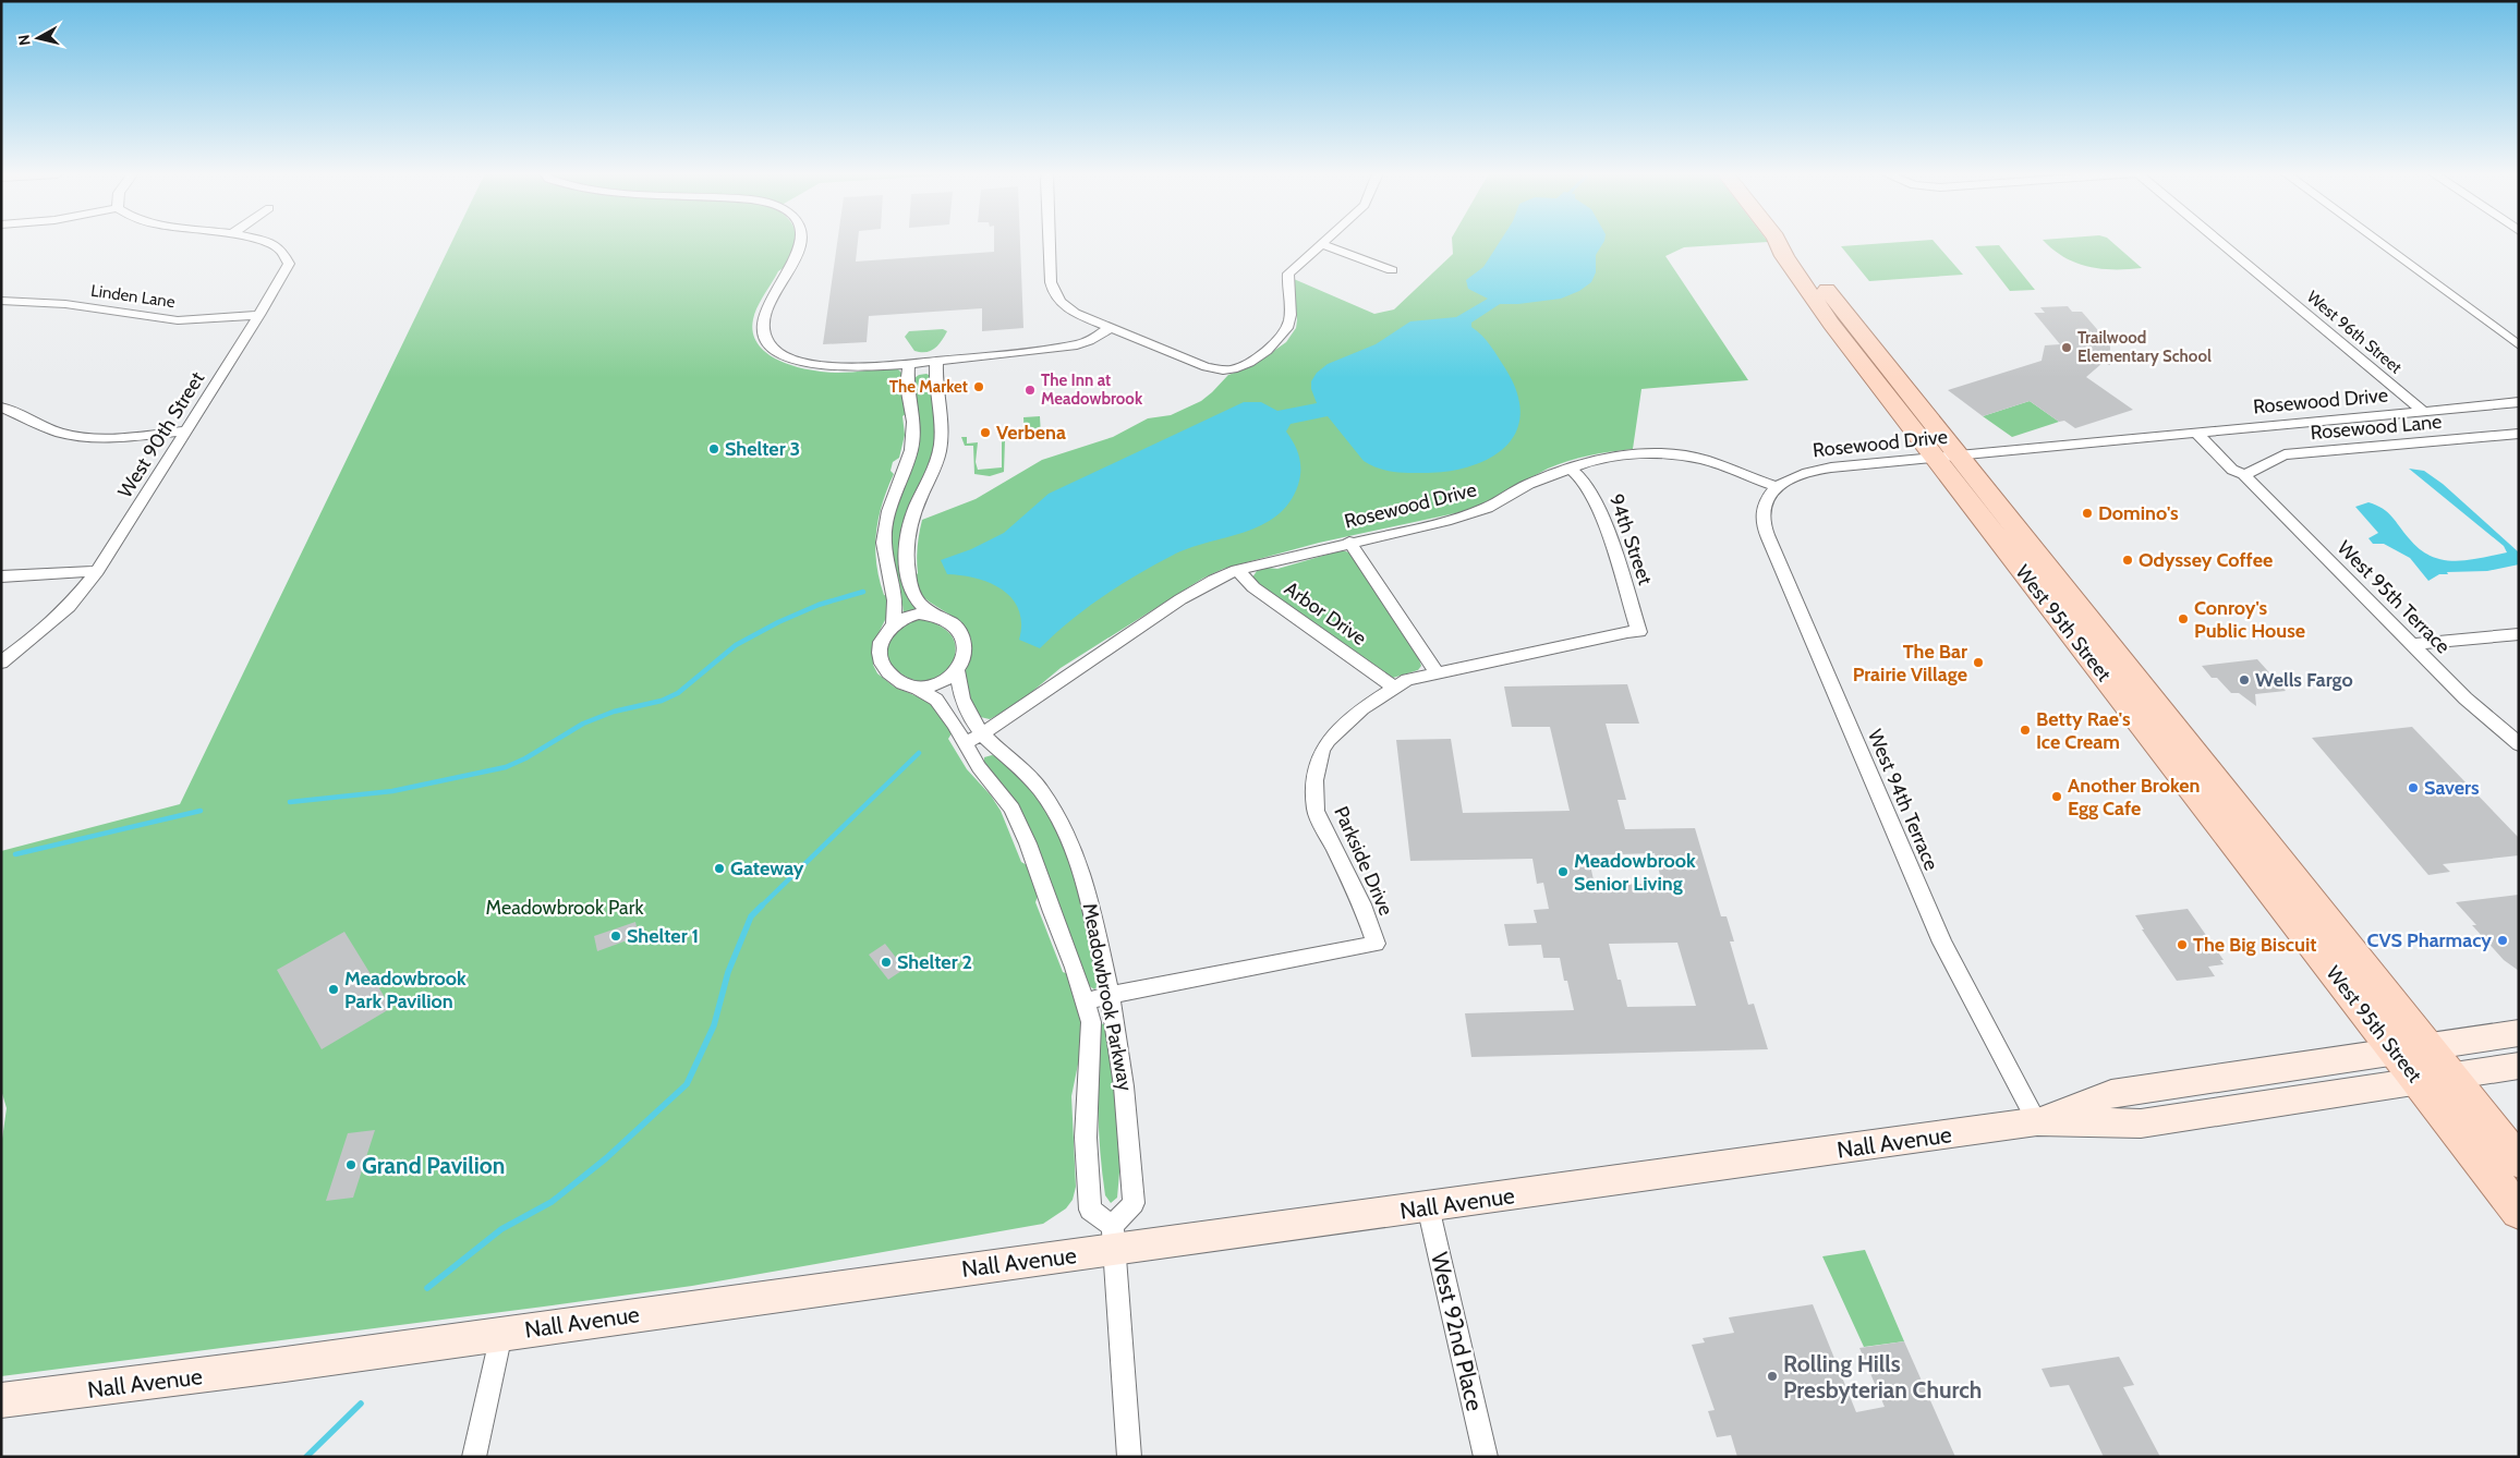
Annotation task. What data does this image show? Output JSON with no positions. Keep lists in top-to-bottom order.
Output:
{
  "streets": {
    "main road": ["West 95th Street", "Nall Avenue"],
    "street": [
      "Linden Lane",
      "West 96th Street",
      "Rosewood Drive",
      "Rosewood Lane",
      "West 90th Street",
      "94th Street",
      "West 95th Terrace",
      "Arbor Drive",
      "West 94th Terrace",
      "Parkside Drive",
      "Meadowbrook Parkway",
      "West 92nd Place"
    ]
  },
  "crossings": [
    ["Linden Lane", "West 90th Street"],
    ["West 96th Street", "Rosewood Drive"],
    ["Rosewood Drive", "94th Street"],
    ["Rosewood Drive", "West 95th Terrace"],
    ["Rosewood Drive", "Arbor Drive"],
    ["Rosewood Drive", "West 95th Street"],
    ["Rosewood Drive", "West 94th Terrace"],
    ["Rosewood Drive", "Meadowbrook Parkway"],
    ["Rosewood Lane", "West 95th Terrace"],
    ["94th Street", "Parkside Drive"],
    ["Arbor Drive", "Parkside Drive"],
    ["West 95th Street", "Nall Avenue"],
    ["West 94th Terrace", "Nall Avenue"],
    ["Parkside Drive", "Meadowbrook Parkway"],
    ["Meadowbrook Parkway", "Nall Avenue"],
    ["Nall Avenue", "West 92nd Place"]
  ],
  "parks": ["Meadowbrook Park"],
  "places": [
    "Trailwood Elementary School",
    "The Market",
    "The Inn at Meadowbrook",
    "Verbena",
    "Shelter 3",
    "Domino's",
    "Odyssey Coffee",
    "Conroy's Public House",
    "The Bar Prairie Village",
    "Wells Fargo",
    "Betty Rae's Ice Cream",
    "Savers",
    "Another Broken Egg Cafe",
    "Gateway",
    "Meadowbrook Senior Living",
    "Shelter 1",
    "CVS Pharmacy",
    "The Big Biscuit",
    "Shelter 2",
    "Meadowbrook Park Pavilion",
    "Grand Pavilion",
    "Rolling Hills Presbyterian Church"
  ],
  "north": "left"
}
